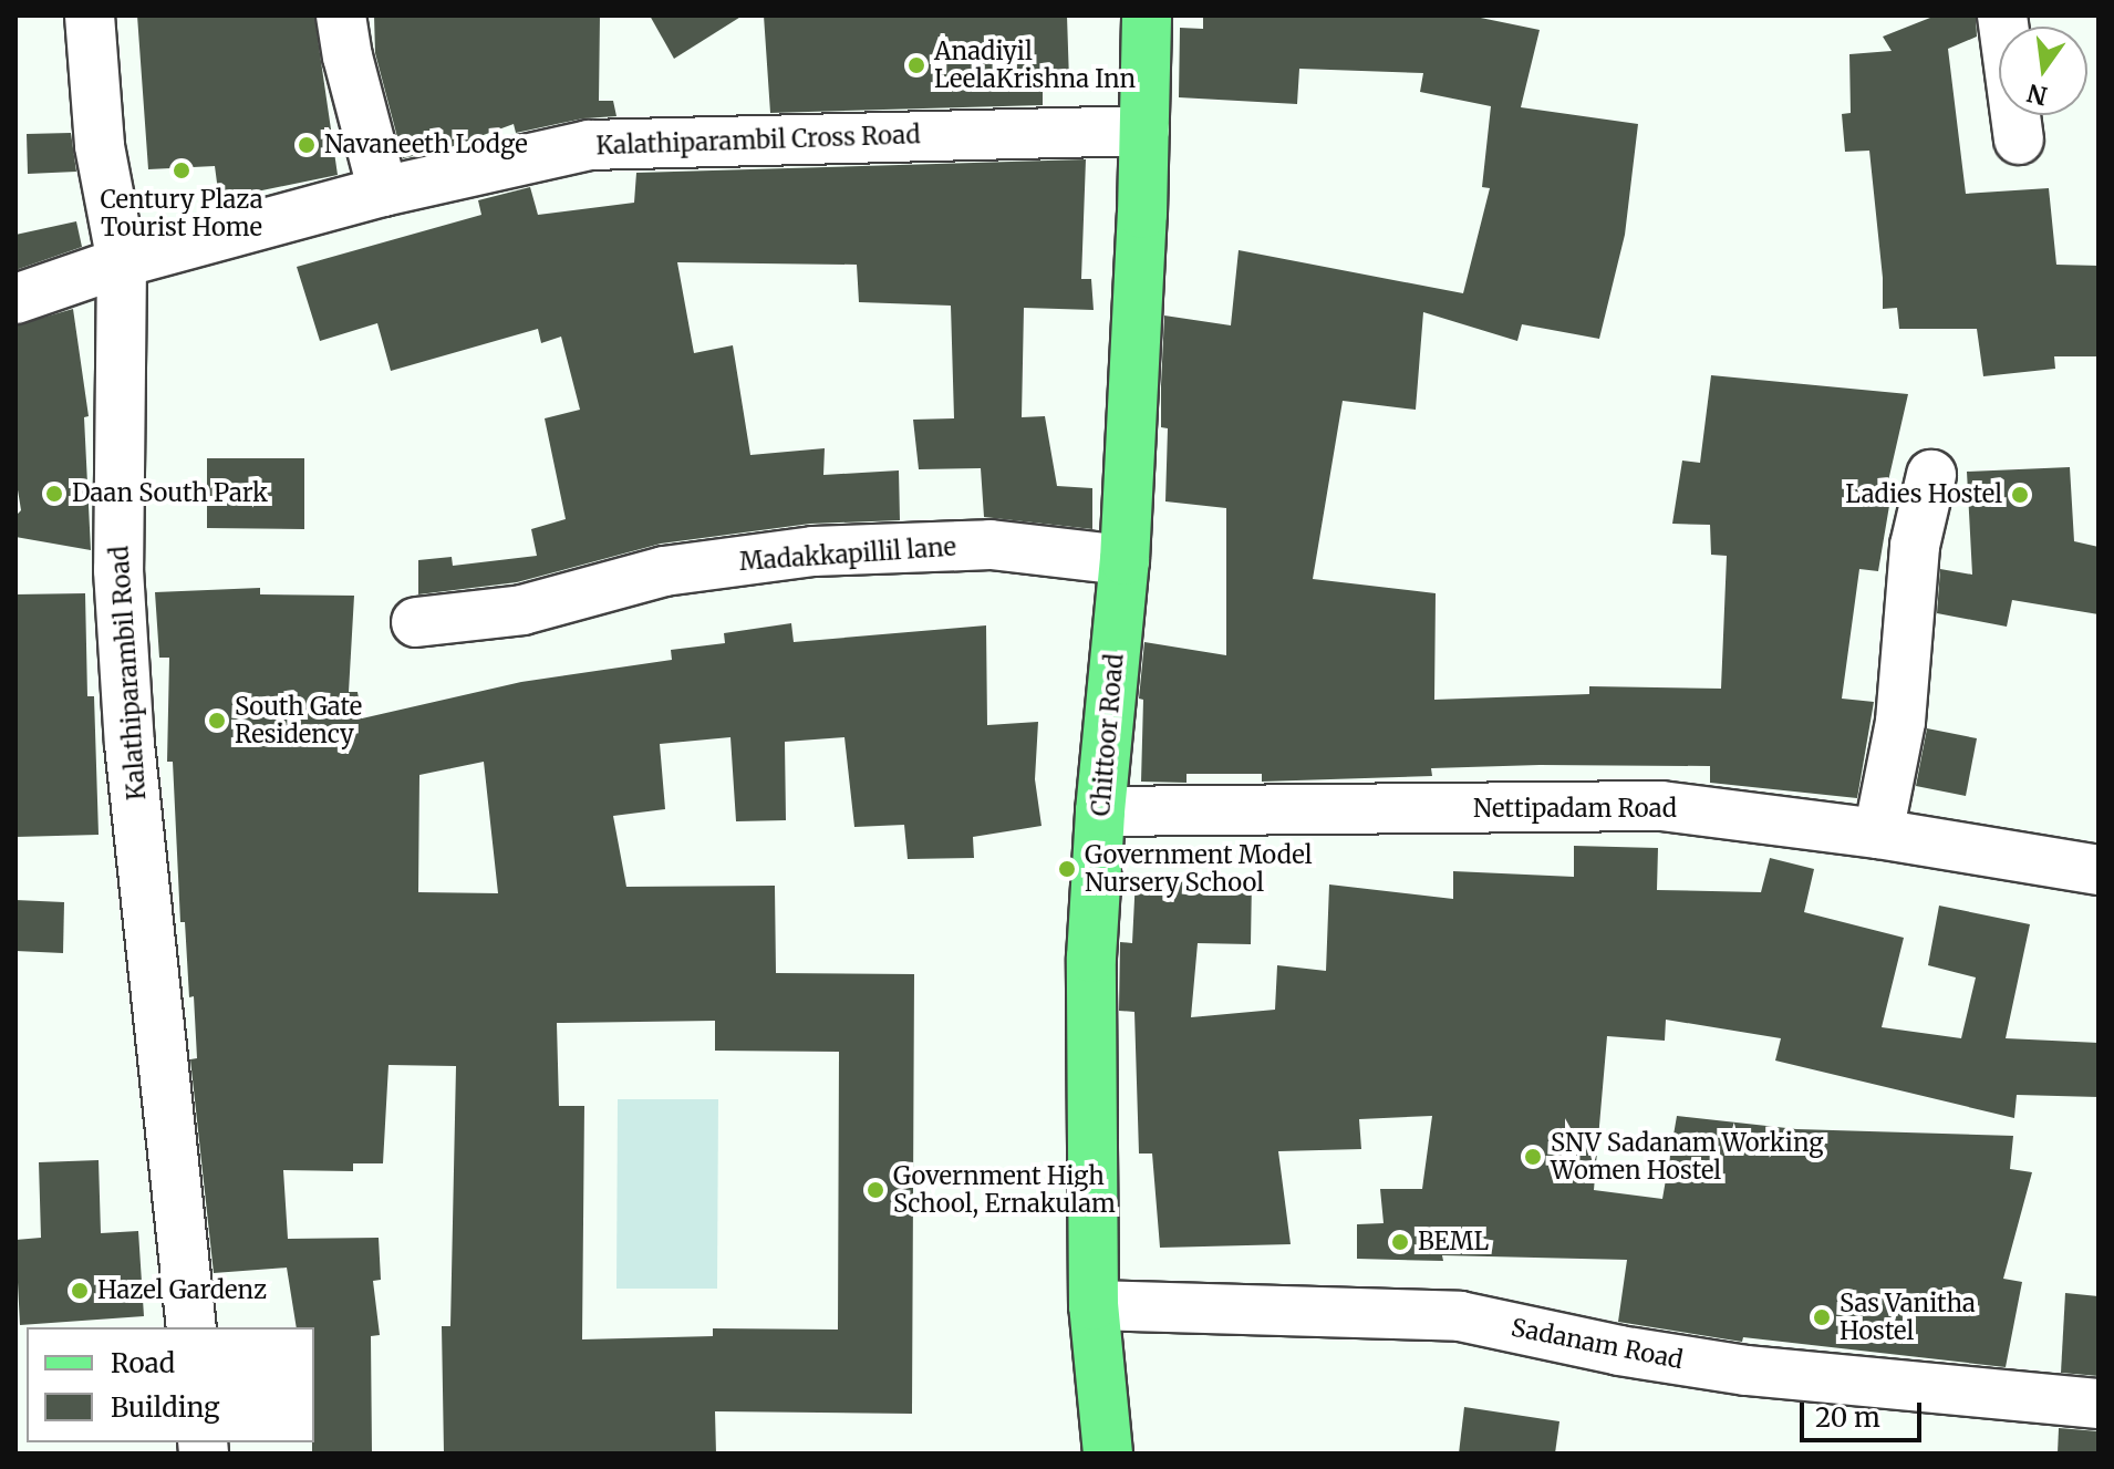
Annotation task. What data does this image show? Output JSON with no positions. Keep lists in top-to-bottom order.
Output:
{
  "streets": {
    "main road": ["Chittoor Road"],
    "street": [
      "Kalathiparambil Cross Road",
      "Madakkapillil lane",
      "Kalathiparambil Road",
      "Nettipadam Road",
      "Sadanam Road"
    ]
  },
  "crossings": [
    ["Kalathiparambil Cross Road", "Kalathiparambil Road"],
    ["Kalathiparambil Cross Road", "Chittoor Road"],
    ["Madakkapillil lane", "Chittoor Road"],
    ["Chittoor Road", "Nettipadam Road"],
    ["Chittoor Road", "Sadanam Road"]
  ],
  "places": [
    "Anadiyil LeelaKrishna Inn",
    "Navaneeth Lodge",
    "Century Plaza Tourist Home",
    "Daan South Park",
    "Ladies Hostel",
    "South Gate Residency",
    "Government Model Nursery School",
    "SNV Sadanam Working Women Hostel",
    "Government High School, Ernakulam",
    "BEML",
    "Hazel Gardenz",
    "Sas Vanitha Hostel"
  ],
  "legend": ["Road", "Building"],
  "scale_bar": "20 m",
  "north": "bottom"
}
